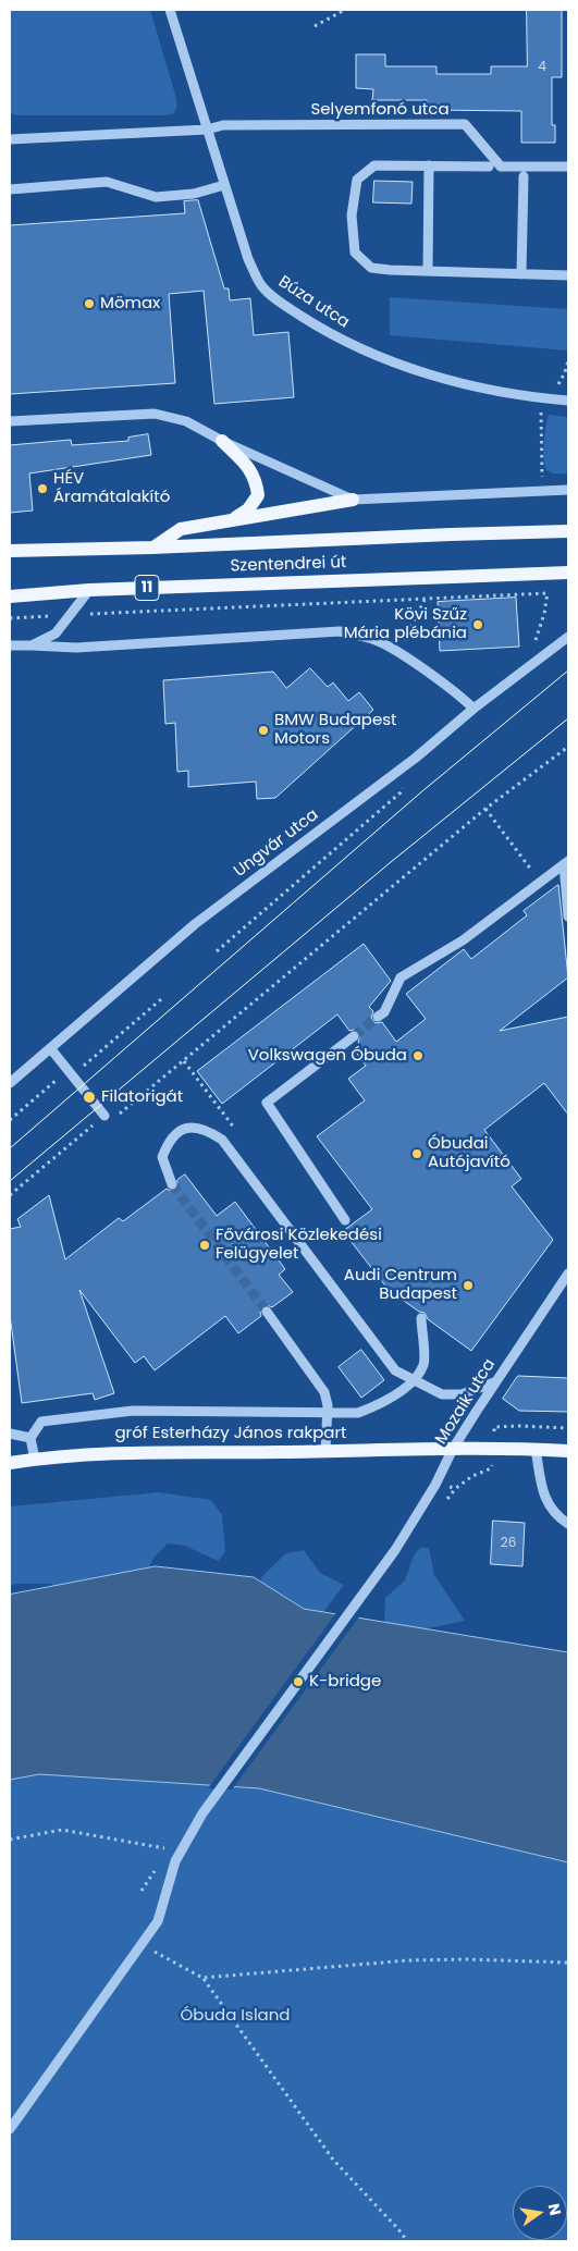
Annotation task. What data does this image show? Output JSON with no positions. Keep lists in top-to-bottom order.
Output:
{
  "streets": {
    "main road": ["Szentendrei út", "11", "gróf Esterházy János rakpart"],
    "street": [
      "Selyemfonó utca",
      "Búza utca",
      "Ungvár utca",
      "Mozaik utca"
    ]
  },
  "crossings": [
    ["Selyemfonó utca", "Búza utca"],
    ["Mozaik utca", "gróf Esterházy János rakpart"]
  ],
  "parks": ["Óbuda Island"],
  "places": [
    "Mömax",
    "HÉV Áramátalakító",
    "Kövi Szűz Mária plébánia",
    "BMW Budapest Motors",
    "Volkswagen Óbuda",
    "Filatorigát",
    "Óbudai Autójavító",
    "Fővárosi Közlekedési Felügyelet",
    "Audi Centrum Budapest",
    "K-bridge"
  ],
  "house_numbers": ["4", "26"],
  "north": "right"
}
